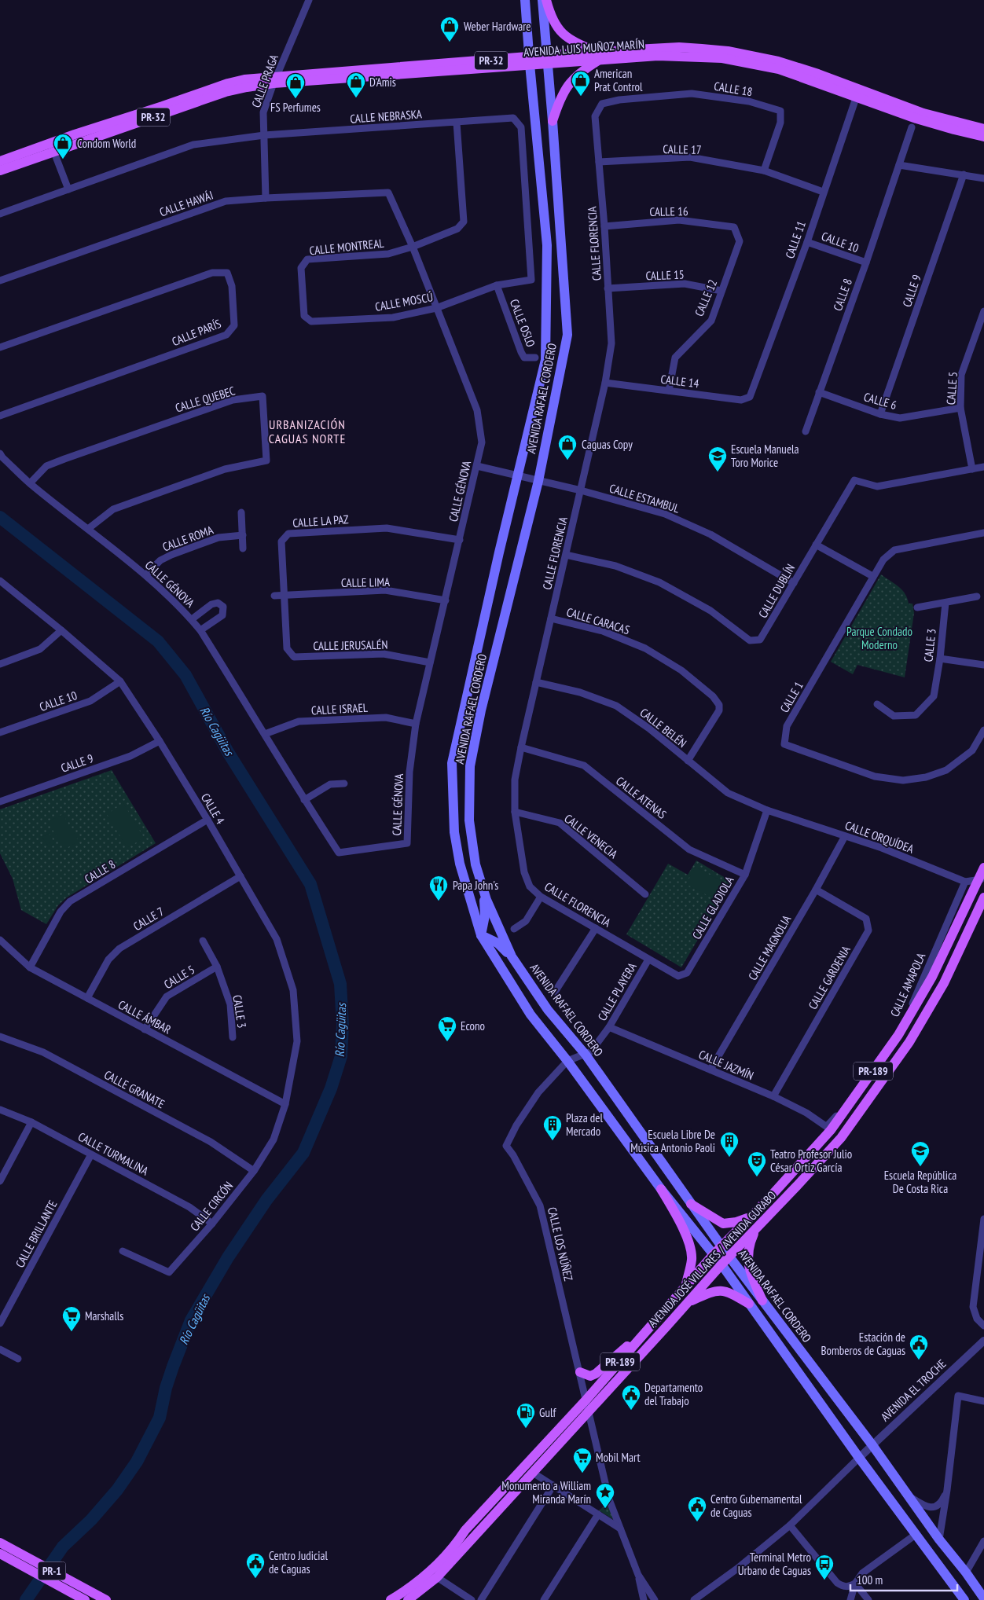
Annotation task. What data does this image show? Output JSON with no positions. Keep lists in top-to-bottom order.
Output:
{
  "streets": {
    "main road": [
      "AVENIDA LUIS MUÑOZ MARÍN",
      "PR-32",
      "AVENIDA RAFAEL CORDERO",
      "PR-189",
      "AVENIDA JOSÉ VILLARES / AVENIDA GURABO",
      "PR-1"
    ],
    "street": [
      "CALLE PRAGA",
      "CALLE 18",
      "CALLE NEBRASKA",
      "CALLE 17",
      "CALLE HAWÁI",
      "CALLE 16",
      "CALLE 11",
      "CALLE 10",
      "CALLE FLORENCIA",
      "CALLE MONTREAL",
      "CALLE 15",
      "CALLE 9",
      "CALLE 8",
      "CALLE 12",
      "CALLE MOSCÚ",
      "CALLE OSLO",
      "CALLE PARÍS",
      "CALLE 14",
      "CALLE 5",
      "CALLE QUEBEC",
      "CALLE 6",
      "CALLE GÉNOVA",
      "CALLE ESTAMBUL",
      "CALLE LA PAZ",
      "CALLE ROMA",
      "CALLE LIMA",
      "CALLE DUBLÍN",
      "CALLE CARACAS",
      "CALLE JERUSALÉN",
      "CALLE 3",
      "CALLE 1",
      "CALLE ISRAEL",
      "CALLE BELÉN",
      "CALLE ATENAS",
      "CALLE 4",
      "CALLE VENECIA",
      "CALLE ORQUÍDEA",
      "CALLE GLADIOLA",
      "CALLE 7",
      "CALLE MAGNOLIA",
      "CALLE GARDENIA",
      "CALLE AMAPOLA",
      "CALLE PLAYERA",
      "CALLE ÁMBAR",
      "CALLE JAZMÍN",
      "CALLE GRANATE",
      "CALLE TURMALINA",
      "CALLE CIRCÓN",
      "CALLE BRILLANTE",
      "CALLE LOS NÚÑEZ",
      "AVENIDA EL TROCHE"
    ]
  },
  "crossings": [
    ["AVENIDA LUIS MUÑOZ MARÍN", "CALLE PRAGA"],
    ["AVENIDA LUIS MUÑOZ MARÍN", "CALLE 11"],
    ["AVENIDA LUIS MUÑOZ MARÍN", "AVENIDA RAFAEL CORDERO"],
    ["CALLE PRAGA", "CALLE NEBRASKA"],
    ["CALLE PRAGA", "CALLE HAWÁI"],
    ["CALLE 18", "CALLE 17"],
    ["CALLE 18", "CALLE FLORENCIA"],
    ["CALLE NEBRASKA", "CALLE MONTREAL"],
    ["CALLE NEBRASKA", "CALLE MOSCÚ"],
    ["CALLE NEBRASKA", "CALLE OSLO"],
    ["CALLE 17", "CALLE 11"],
    ["CALLE 17", "CALLE FLORENCIA"],
    ["CALLE HAWÁI", "CALLE GÉNOVA"],
    ["CALLE 16", "CALLE FLORENCIA"],
    ["CALLE 16", "CALLE 12"],
    ["CALLE 11", "CALLE 10"],
    ["CALLE 11", "CALLE 14"],
    ["CALLE 10", "CALLE 8"],
    ["CALLE 10", "CALLE 4"],
    ["CALLE FLORENCIA", "CALLE 15"],
    ["CALLE FLORENCIA", "CALLE 14"],
    ["CALLE FLORENCIA", "CALLE ESTAMBUL"],
    ["CALLE FLORENCIA", "CALLE DUBLÍN"],
    ["CALLE FLORENCIA", "CALLE CARACAS"],
    ["CALLE FLORENCIA", "CALLE BELÉN"],
    ["CALLE FLORENCIA", "CALLE ATENAS"],
    ["CALLE FLORENCIA", "CALLE VENECIA"],
    ["CALLE FLORENCIA", "CALLE GLADIOLA"],
    ["CALLE FLORENCIA", "CALLE PLAYERA"],
    ["CALLE MONTREAL", "CALLE MOSCÚ"],
    ["CALLE MONTREAL", "CALLE GÉNOVA"],
    ["CALLE 15", "CALLE 12"],
    ["CALLE 9", "CALLE 6"],
    ["CALLE 9", "CALLE 4"],
    ["CALLE 8", "CALLE 6"],
    ["CALLE 8", "CALLE 4"],
    ["CALLE 8", "CALLE ÁMBAR"],
    ["CALLE 12", "CALLE 14"],
    ["CALLE MOSCÚ", "CALLE OSLO"],
    ["CALLE MOSCÚ", "CALLE GÉNOVA"],
    ["CALLE 5", "CALLE 6"],
    ["CALLE 5", "CALLE DUBLÍN"],
    ["CALLE 5", "CALLE 3"],
    ["CALLE 5", "CALLE ÁMBAR"],
    ["AVENIDA RAFAEL CORDERO", "CALLE ESTAMBUL"],
    ["AVENIDA RAFAEL CORDERO", "CALLE PLAYERA"],
    ["AVENIDA RAFAEL CORDERO", "CALLE LOS NÚÑEZ"],
    ["AVENIDA RAFAEL CORDERO", "AVENIDA JOSÉ VILLARES / AVENIDA GURABO"],
    ["AVENIDA RAFAEL CORDERO", "AVENIDA EL TROCHE"],
    ["CALLE QUEBEC", "CALLE GÉNOVA"],
    ["CALLE GÉNOVA", "CALLE ESTAMBUL"],
    ["CALLE GÉNOVA", "CALLE LA PAZ"],
    ["CALLE GÉNOVA", "CALLE ROMA"],
    ["CALLE GÉNOVA", "CALLE LIMA"],
    ["CALLE GÉNOVA", "CALLE JERUSALÉN"],
    ["CALLE GÉNOVA", "CALLE ISRAEL"],
    ["CALLE ESTAMBUL", "CALLE DUBLÍN"],
    ["CALLE LA PAZ", "CALLE LIMA"],
    ["CALLE LA PAZ", "CALLE JERUSALÉN"],
    ["CALLE CARACAS", "CALLE BELÉN"],
    ["CALLE BELÉN", "CALLE ORQUÍDEA"],
    ["CALLE BELÉN", "CALLE GLADIOLA"],
    ["CALLE ATENAS", "CALLE GLADIOLA"],
    ["CALLE 4", "CALLE 7"],
    ["CALLE 4", "CALLE ÁMBAR"],
    ["CALLE 4", "CALLE CIRCÓN"],
    ["CALLE ORQUÍDEA", "CALLE GLADIOLA"],
    ["CALLE ORQUÍDEA", "CALLE MAGNOLIA"],
    ["CALLE ORQUÍDEA", "CALLE AMAPOLA"],
    ["CALLE ORQUÍDEA", "AVENIDA JOSÉ VILLARES / AVENIDA GURABO"],
    ["CALLE GLADIOLA", "CALLE PLAYERA"],
    ["CALLE 7", "CALLE ÁMBAR"],
    ["CALLE MAGNOLIA", "CALLE GARDENIA"],
    ["CALLE MAGNOLIA", "CALLE JAZMÍN"],
    ["CALLE GARDENIA", "CALLE JAZMÍN"],
    ["CALLE AMAPOLA", "CALLE JAZMÍN"],
    ["CALLE AMAPOLA", "AVENIDA JOSÉ VILLARES / AVENIDA GURABO"],
    ["CALLE PLAYERA", "CALLE JAZMÍN"],
    ["CALLE PLAYERA", "CALLE LOS NÚÑEZ"],
    ["CALLE ÁMBAR", "CALLE CIRCÓN"],
    ["CALLE JAZMÍN", "AVENIDA JOSÉ VILLARES / AVENIDA GURABO"],
    ["CALLE GRANATE", "CALLE CIRCÓN"],
    ["CALLE TURMALINA", "CALLE CIRCÓN"],
    ["CALLE TURMALINA", "CALLE BRILLANTE"],
    ["CALLE LOS NÚÑEZ", "AVENIDA JOSÉ VILLARES / AVENIDA GURABO"]
  ],
  "districts": ["URBANIZACIÓN CAGUAS NORTE"],
  "water": ["Río Cagüitas"],
  "parks": ["Parque Condado Moderno"],
  "places": {
    "shop": [
      "Weber Hardware",
      "American Prat Control",
      "D'Amis",
      "FS Perfumes",
      "Condom World",
      "Caguas Copy"
    ],
    "school or university": ["Escuela Manuela Toro Morice", "Escuela República De Costa Rica"],
    "restaurant": ["Papa John's"],
    "supermarket": ["Econo", "Marshalls", "Mobil Mart"],
    "building": ["Plaza del Mercado", "Escuela Libre De Música Antonio Paoli"],
    "theatre": ["Teatro Profesor Julio César Ortiz García"],
    "public building": [
      "Estación de Bomberos de Caguas",
      "Departamento del Trabajo",
      "Centro Gubernamental de Caguas",
      "Centro Judicial de Caguas"
    ],
    "fuel station": ["Gulf"],
    "place": ["Monumento a William Miranda Marín"],
    "bus stop": ["Terminal Metro Urbano de Caguas"]
  },
  "scale_bar": "100 m"
}
